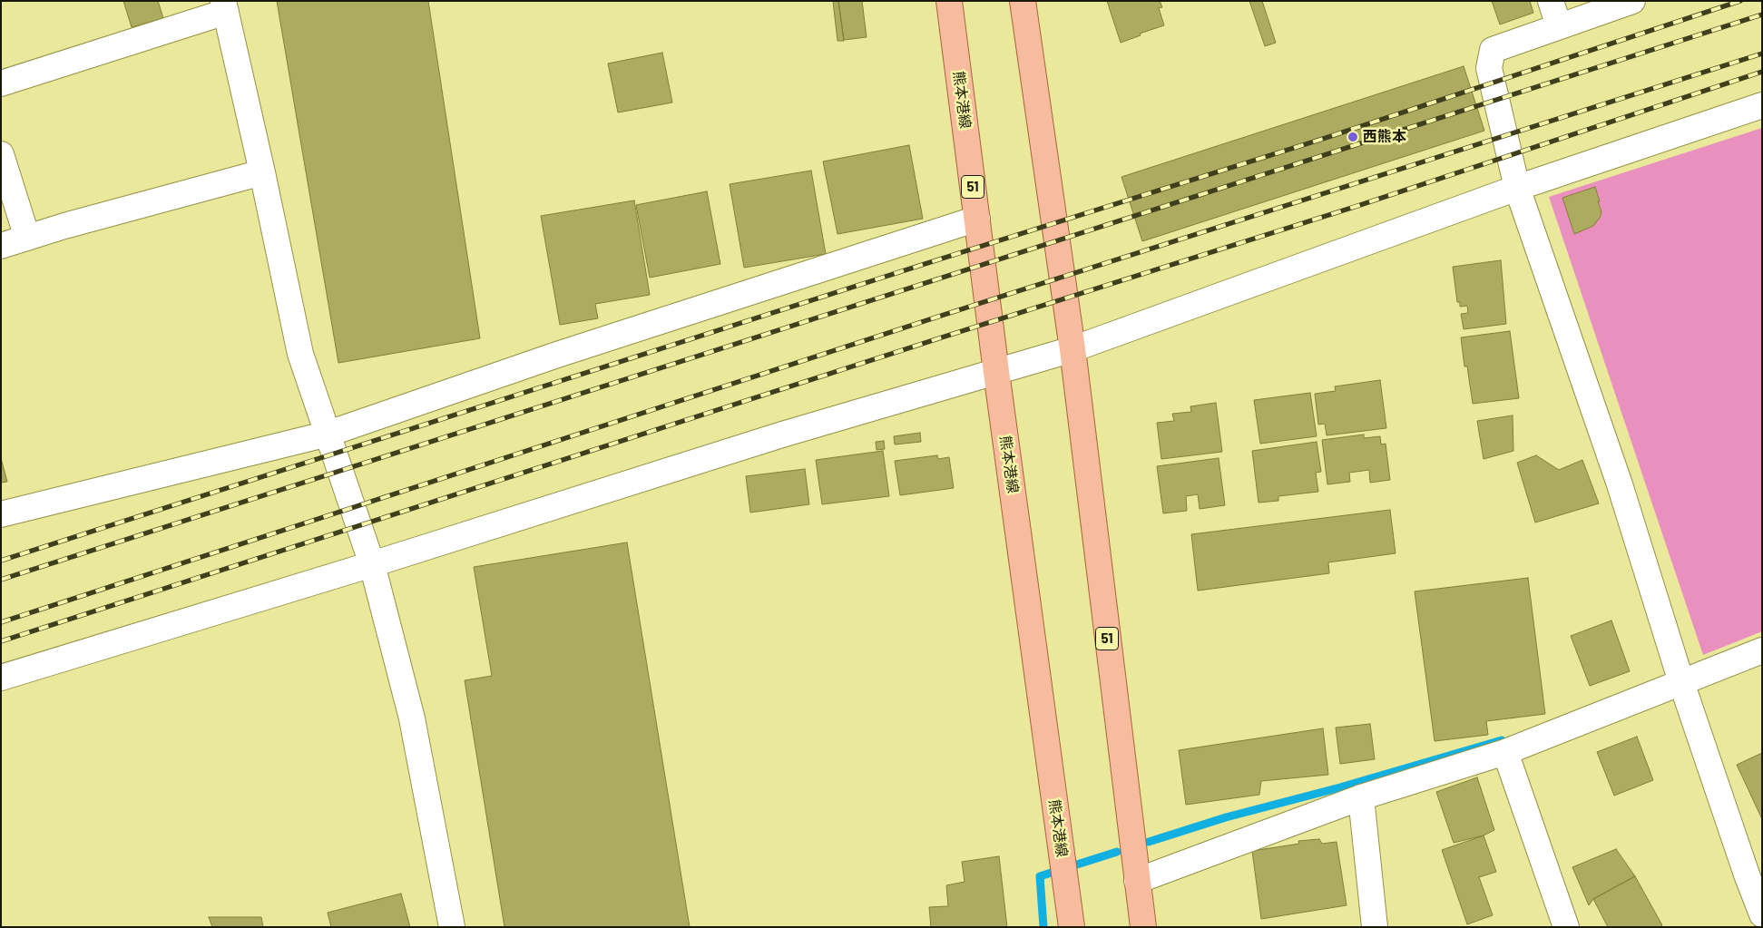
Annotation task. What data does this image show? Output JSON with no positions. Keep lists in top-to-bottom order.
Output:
{
  "streets": {
    "main road": ["熊本港線", "51"]
  },
  "places": ["西熊本"]
}
